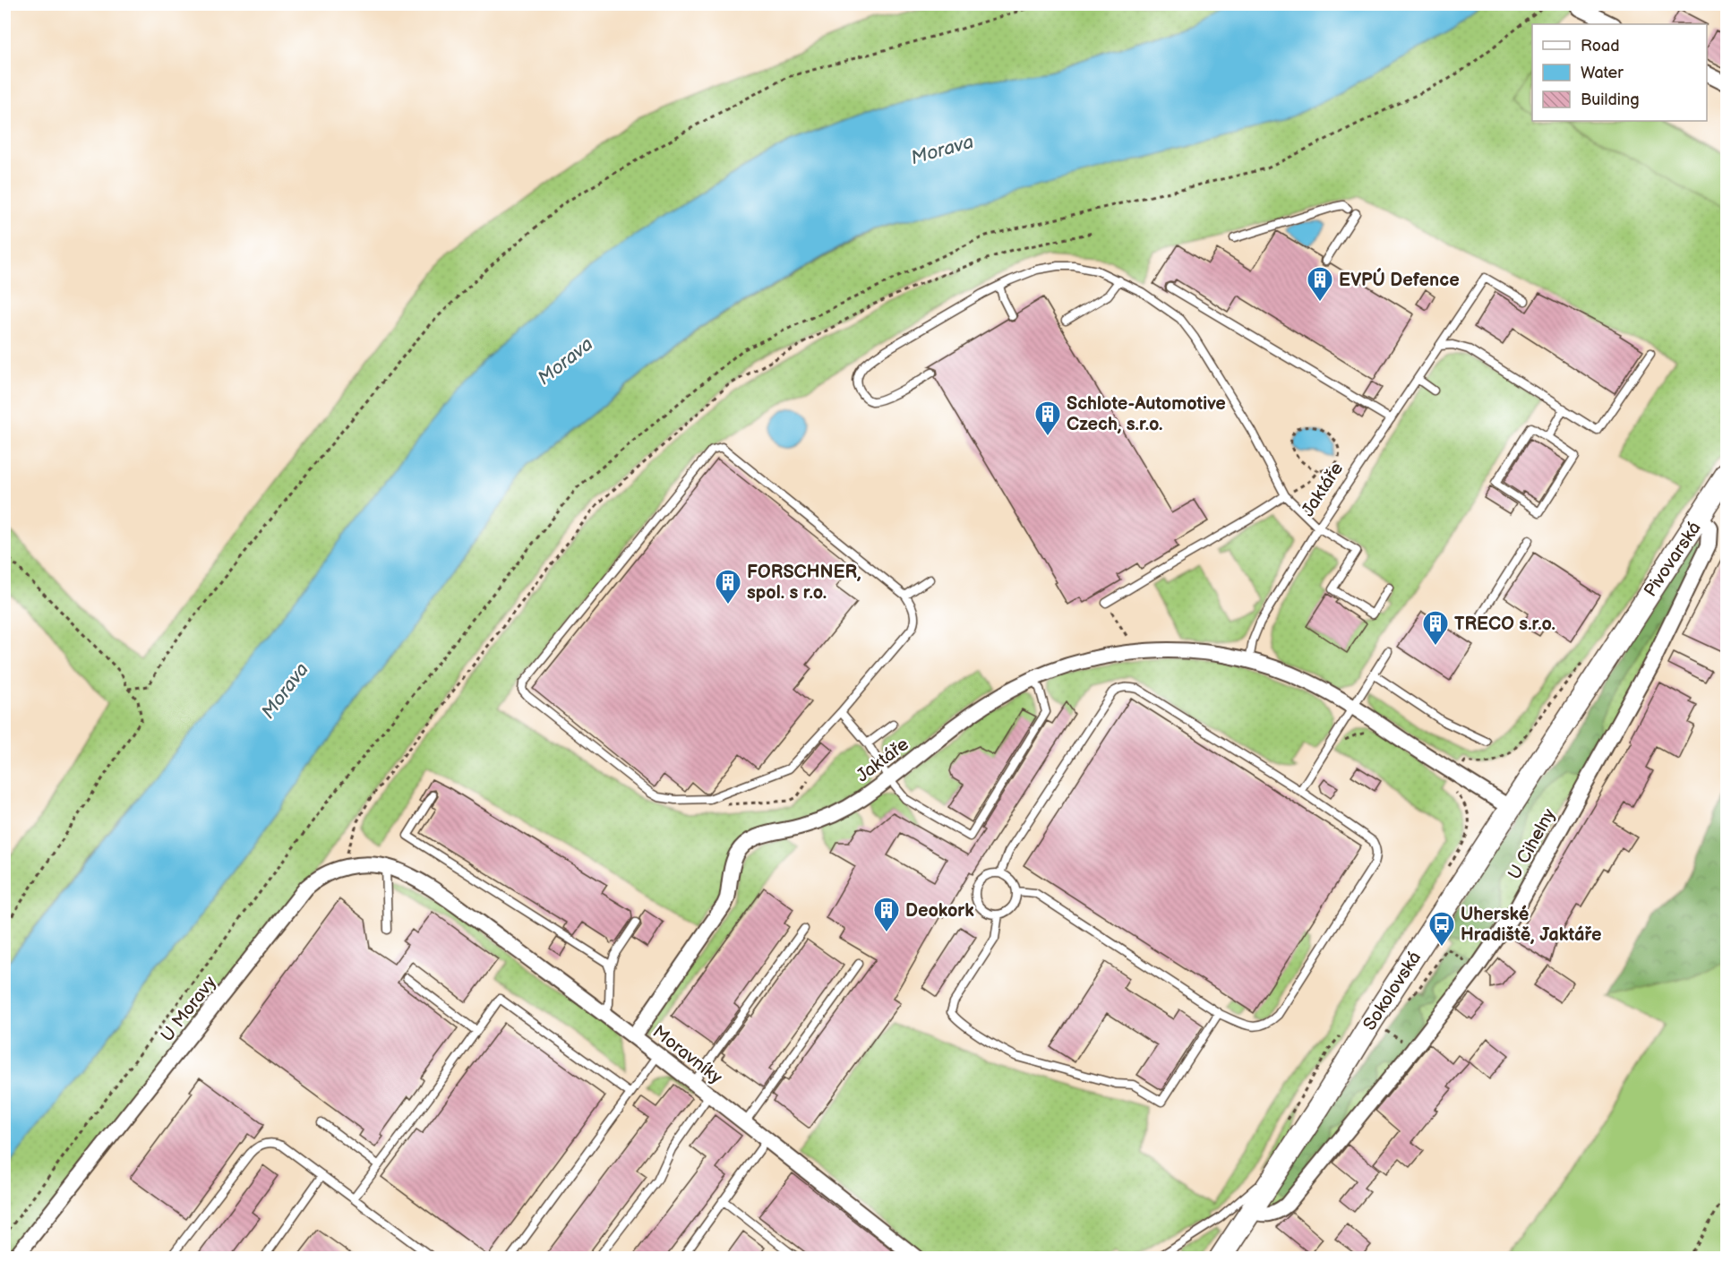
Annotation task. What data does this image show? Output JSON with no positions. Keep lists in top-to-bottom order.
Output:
{
  "streets": {
    "main road": ["Pivovarská", "Sokolovská"],
    "street": [
      "Jaktáře",
      "U Cihelny",
      "U Moravy",
      "Moravníky"
    ]
  },
  "crossings": [
    ["Jaktáře", "Sokolovská"],
    ["Jaktáře", "Moravníky"],
    ["Pivovarská", "U Cihelny"],
    ["Pivovarská", "Sokolovská"],
    ["U Cihelny", "Sokolovská"],
    ["U Moravy", "Moravníky"]
  ],
  "water": ["Morava"],
  "places": {
    "building": [
      "EVPÚ Defence",
      "Schlote-Automotive Czech, s.r.o.",
      "FORSCHNER, spol. s r.o.",
      "TRECO s.r.o.",
      "Deokork"
    ],
    "bus stop": ["Uherské Hradiště, Jaktáře"]
  },
  "legend": ["Road", "Water", "Building"]
}
